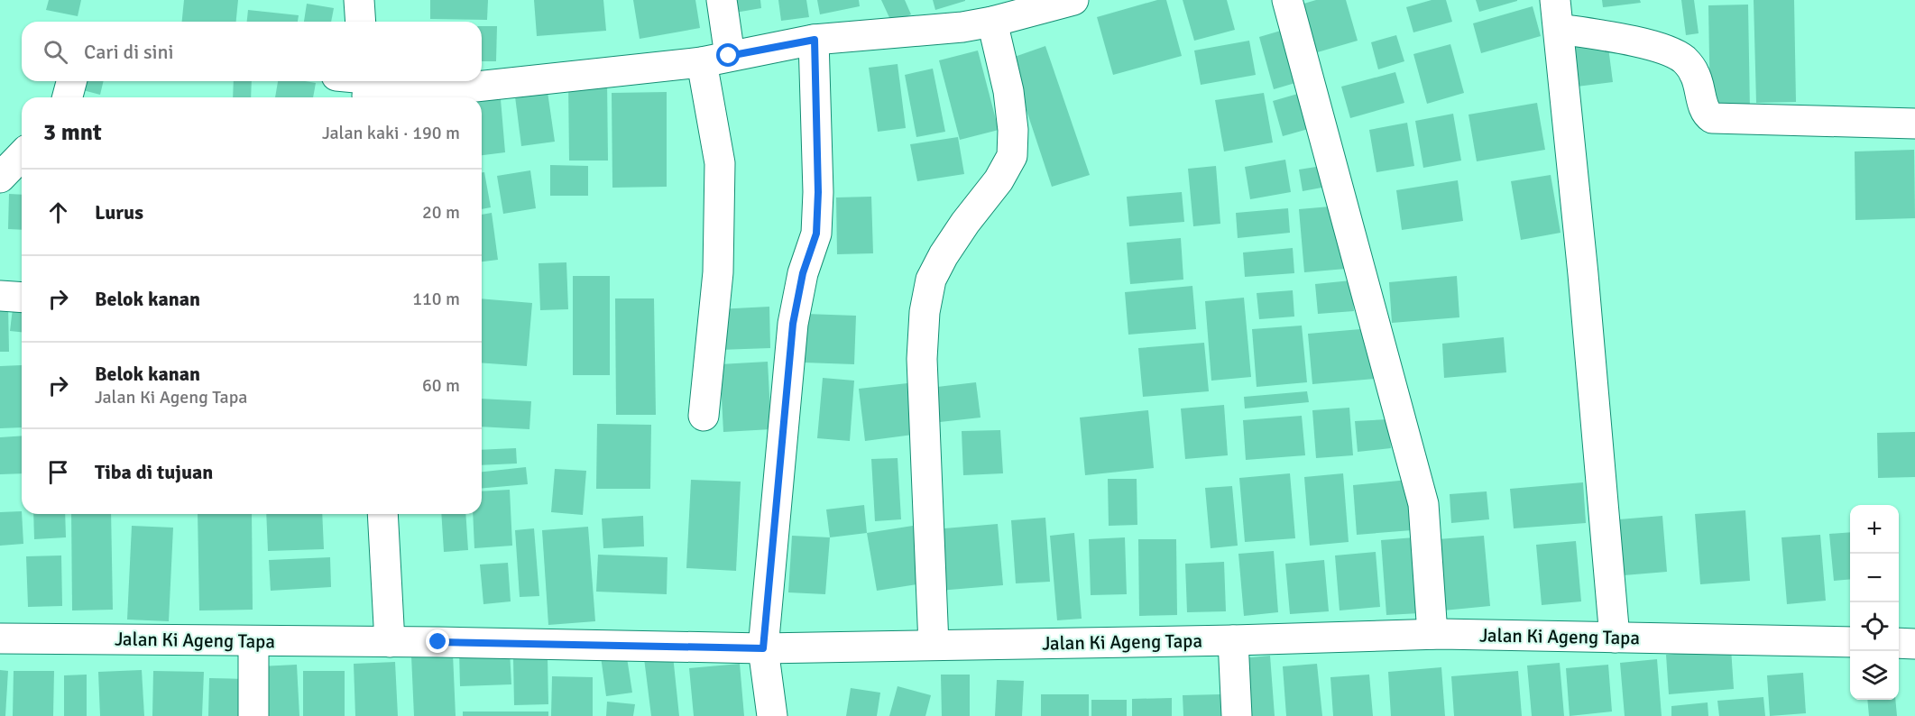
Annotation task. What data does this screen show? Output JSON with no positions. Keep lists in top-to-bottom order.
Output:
{
  "streets": {
    "street": ["Jalan Ki Ageng Tapa"]
  },
  "page": {
    "search": "Cari di sini",
    "heading": ["3 mnt", "Jalan kaki · 190 m"],
    "list": [
      ["Lurus", "20 m"],
      ["Belok kanan", "110 m"],
      ["Belok kanan", "Jalan Ki Ageng Tapa", "60 m"],
      "Tiba di tujuan"
    ],
    "map_buttons": ["+", "−"]
  }
}
